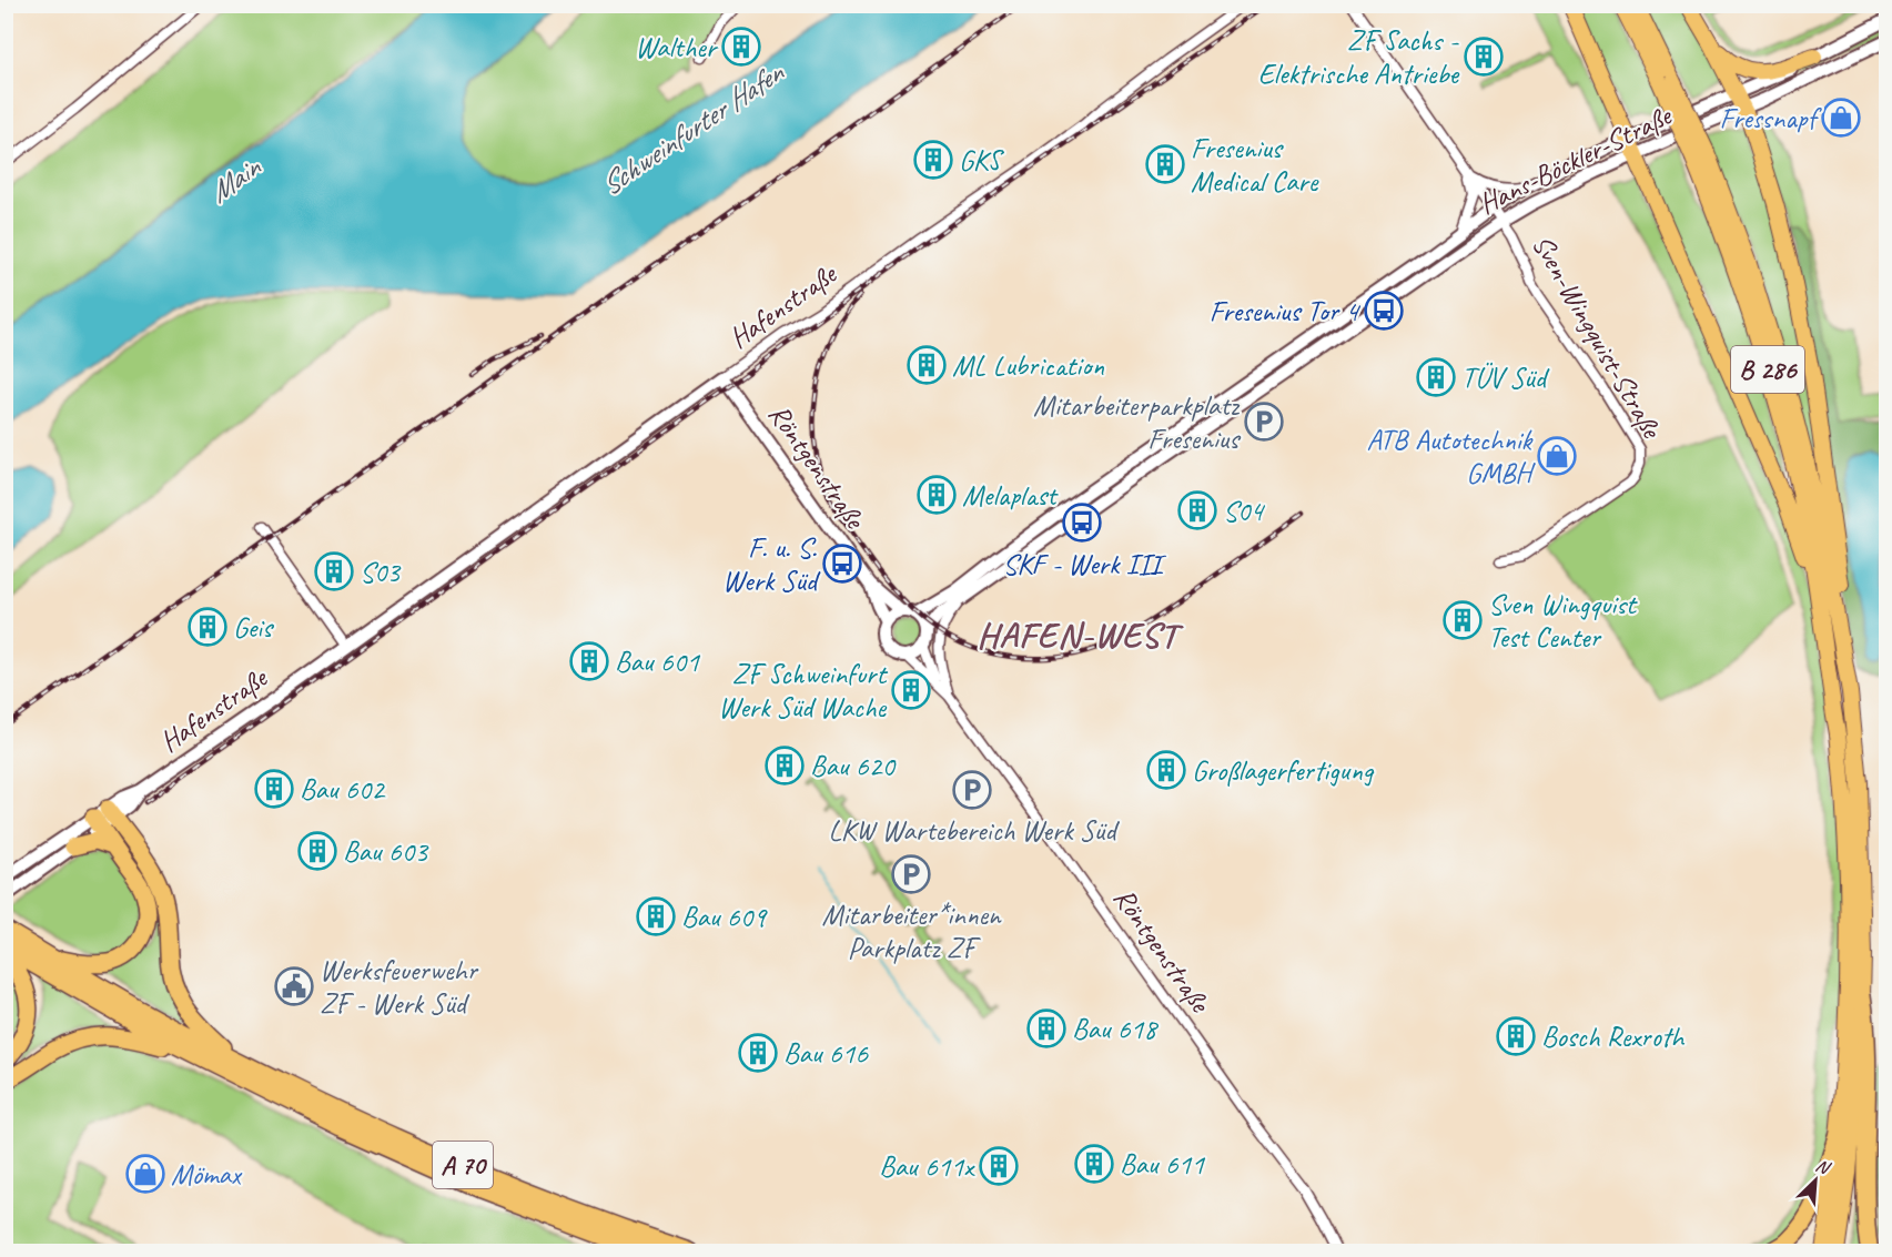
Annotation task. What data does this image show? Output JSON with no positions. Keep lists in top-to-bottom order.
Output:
{
  "streets": {
    "highway": ["B 286", "A 70"],
    "street": [
      "Hans-Böckler-Straße",
      "Hafenstraße",
      "Sven-Wingquist-Straße",
      "Röntgenstraße"
    ]
  },
  "crossings": [
    ["Hans-Böckler-Straße", "Sven-Wingquist-Straße"],
    ["Hans-Böckler-Straße", "B 286"],
    ["Hans-Böckler-Straße", "Röntgenstraße"],
    ["Hafenstraße", "Röntgenstraße"]
  ],
  "districts": ["HAFEN-WEST"],
  "water": ["Schweinfurter Hafen", "Main"],
  "places": {
    "building": [
      "Walther",
      "ZF Sachs - Elektrische Antriebe",
      "GKS",
      "Fresenius Medical Care",
      "ML Lubrication",
      "TÜV Süd",
      "Melaplast",
      "S04",
      "S03",
      "Sven Wingquist Test Center",
      "Geis",
      "Bau 601",
      "ZF Schweinfurt Werk Süd Wache",
      "Bau 620",
      "Großlagerfertigung",
      "Bau 602",
      "Bau 603",
      "Bau 609",
      "Bau 618",
      "Bosch Rexroth",
      "Bau 616",
      "Bau 611",
      "Bau 611x"
    ],
    "shop": ["Fressnapf", "ATB Autotechnik GMBH", "Mömax"],
    "bus stop": ["Fresenius Tor 4", "SKF - Werk III", "F. u. S. Werk Süd"],
    "parking": ["Mitarbeiterparkplatz Fresenius", "LKW Wartebereich Werk Süd", "Mitarbeiter*innen Parkplatz ZF"],
    "public building": ["Werksfeuerwehr ZF - Werk Süd"]
  },
  "north": "top right"
}
